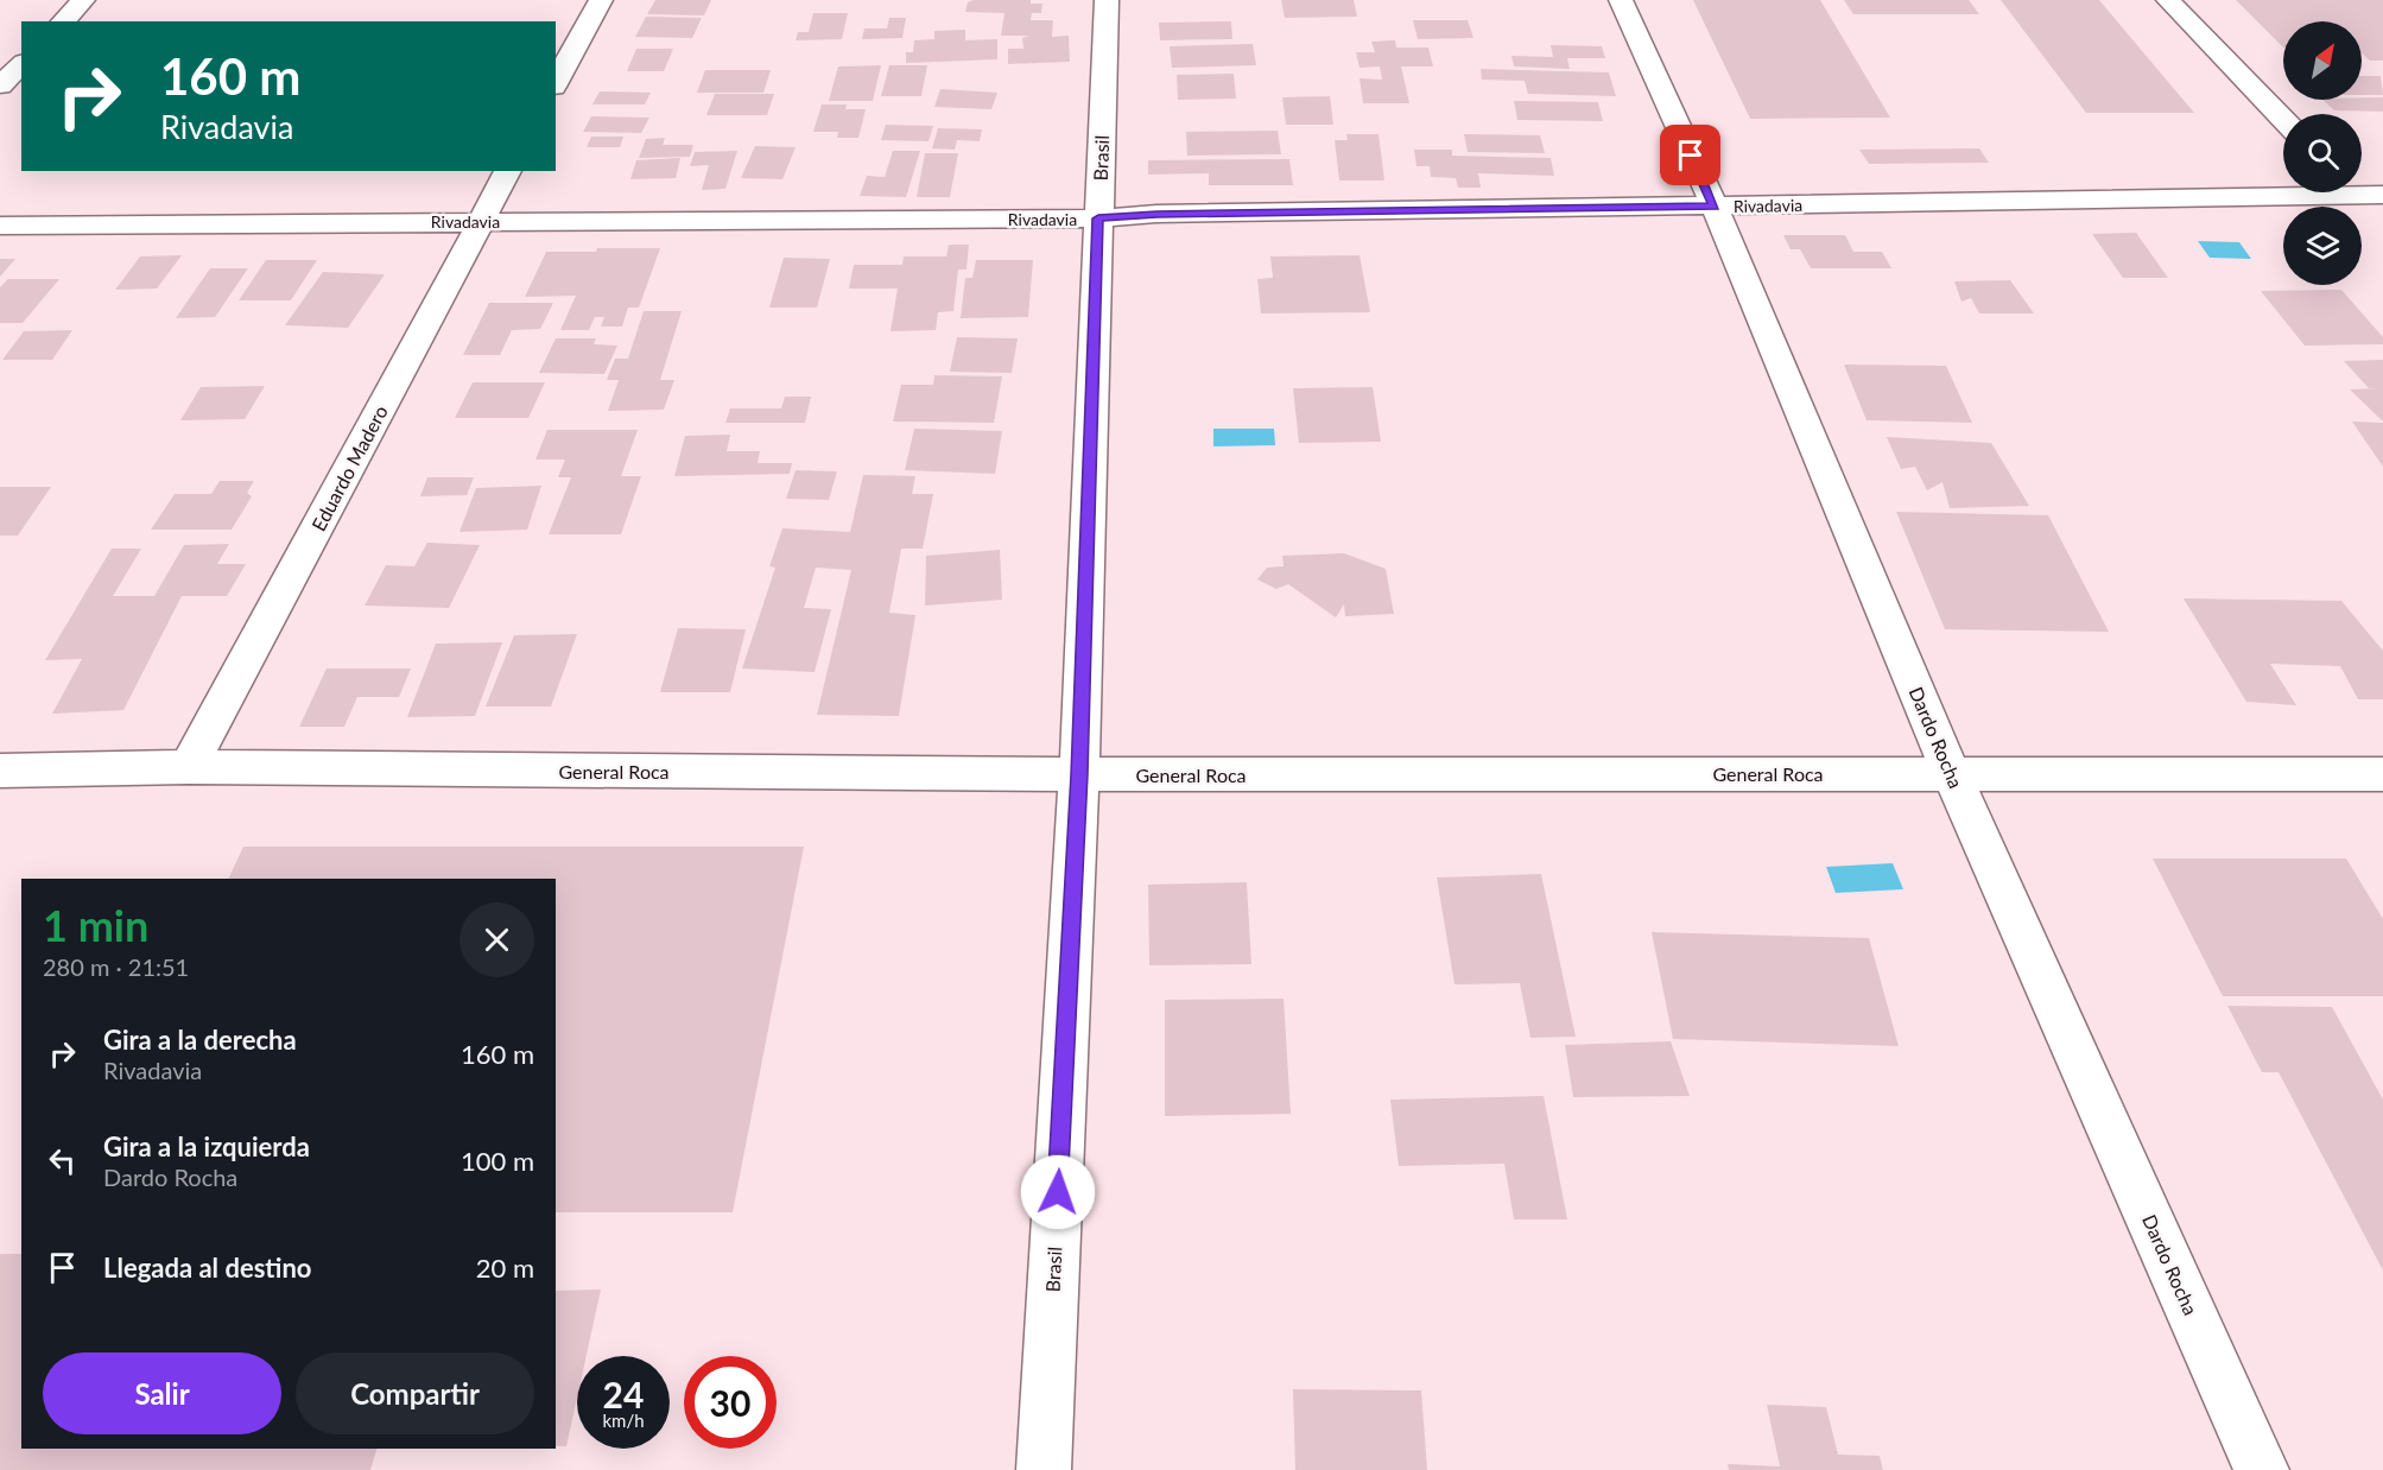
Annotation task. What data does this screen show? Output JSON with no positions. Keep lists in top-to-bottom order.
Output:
{
  "streets": {
    "street": [
      "Brasil",
      "Rivadavia",
      "Eduardo Madero",
      "Dardo Rocha",
      "General Roca"
    ]
  },
  "crossings": [
    ["Brasil", "Rivadavia"],
    ["Brasil", "General Roca"],
    ["Rivadavia", "Eduardo Madero"],
    ["Rivadavia", "Dardo Rocha"],
    ["Eduardo Madero", "General Roca"],
    ["Dardo Rocha", "General Roca"]
  ],
  "north": "top right",
  "page": {
    "turn": ["160 m", "Rivadavia"],
    "heading": ["1 min", "280 m · 21:51"],
    "list": [
      {
        "name": "Gira a la derecha",
        "note": "Rivadavia",
        "value": "160 m"
      },
      {
        "name": "Gira a la izquierda",
        "note": "Dardo Rocha",
        "value": "100 m"
      },
      {
        "name": "Llegada al destino",
        "value": "20 m"
      }
    ],
    "buttons": ["Salir", "Compartir"],
    "speed": "24 km/h",
    "limit": "30"
  }
}
